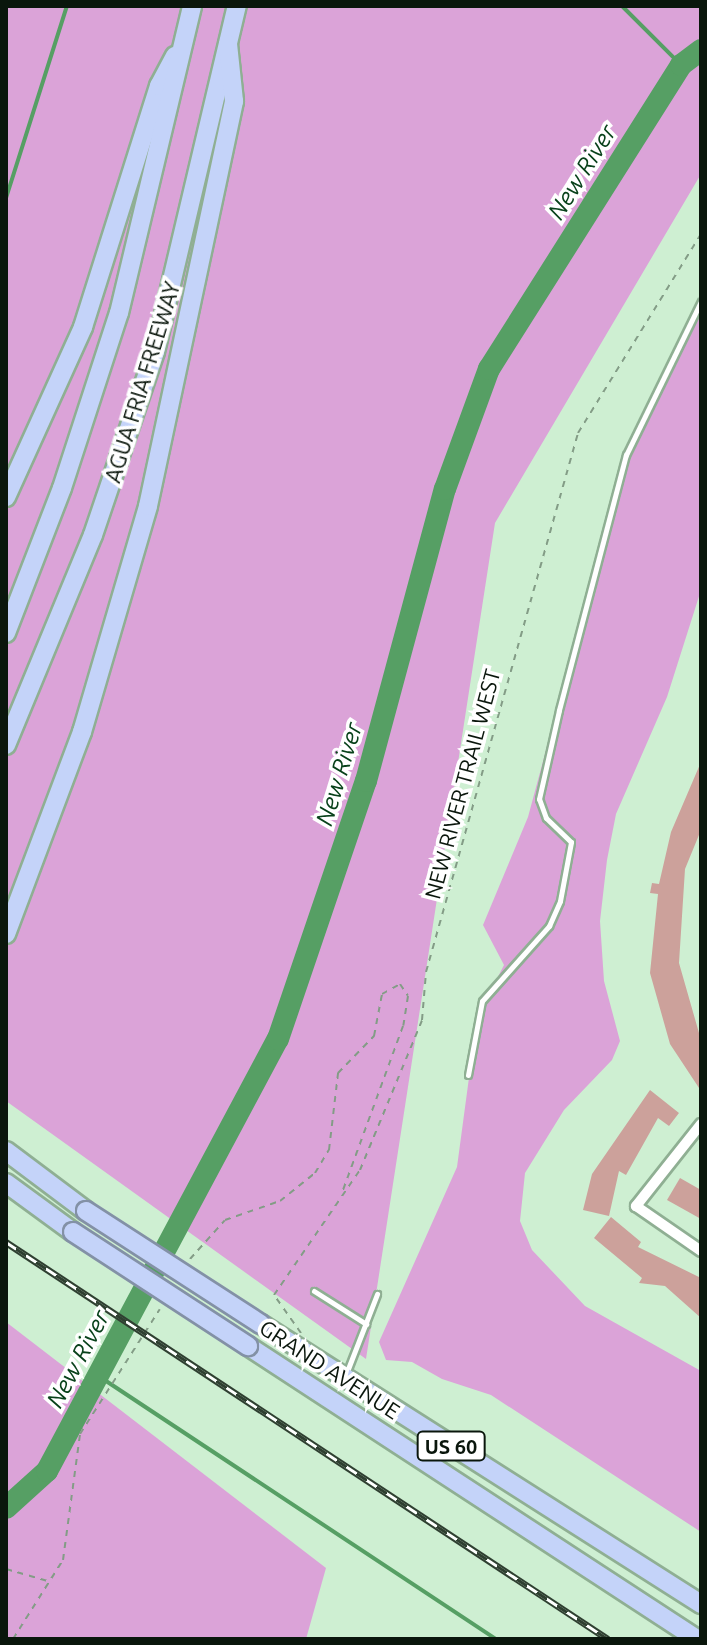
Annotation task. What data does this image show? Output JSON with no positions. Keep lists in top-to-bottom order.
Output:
{
  "streets": {
    "highway": ["AGUA FRIA FREEWAY", "GRAND AVENUE", "US 60"],
    "path": ["NEW RIVER TRAIL WEST"]
  },
  "water": ["New River"]
}
